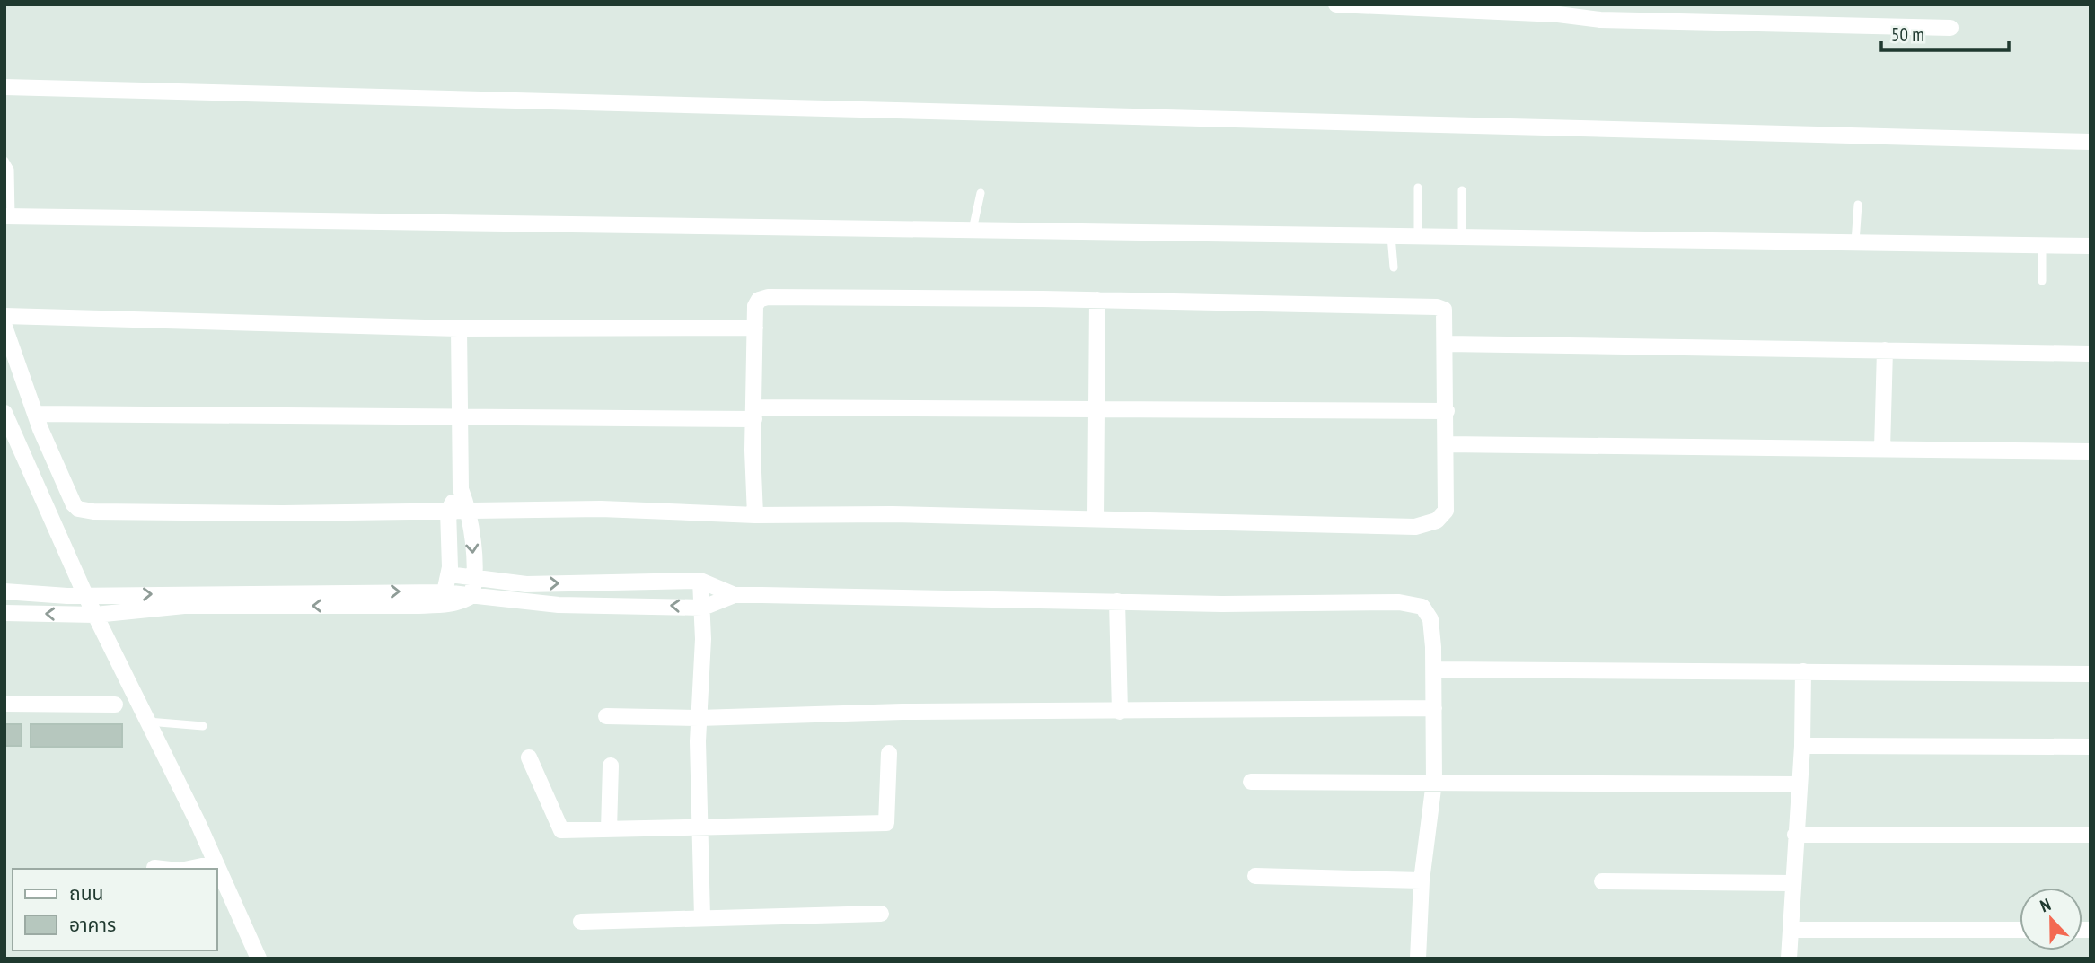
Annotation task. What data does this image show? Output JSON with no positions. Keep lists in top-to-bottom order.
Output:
{
  "legend": ["ถนน", "อาคาร"],
  "scale_bar": "50 m",
  "north": "top"
}
